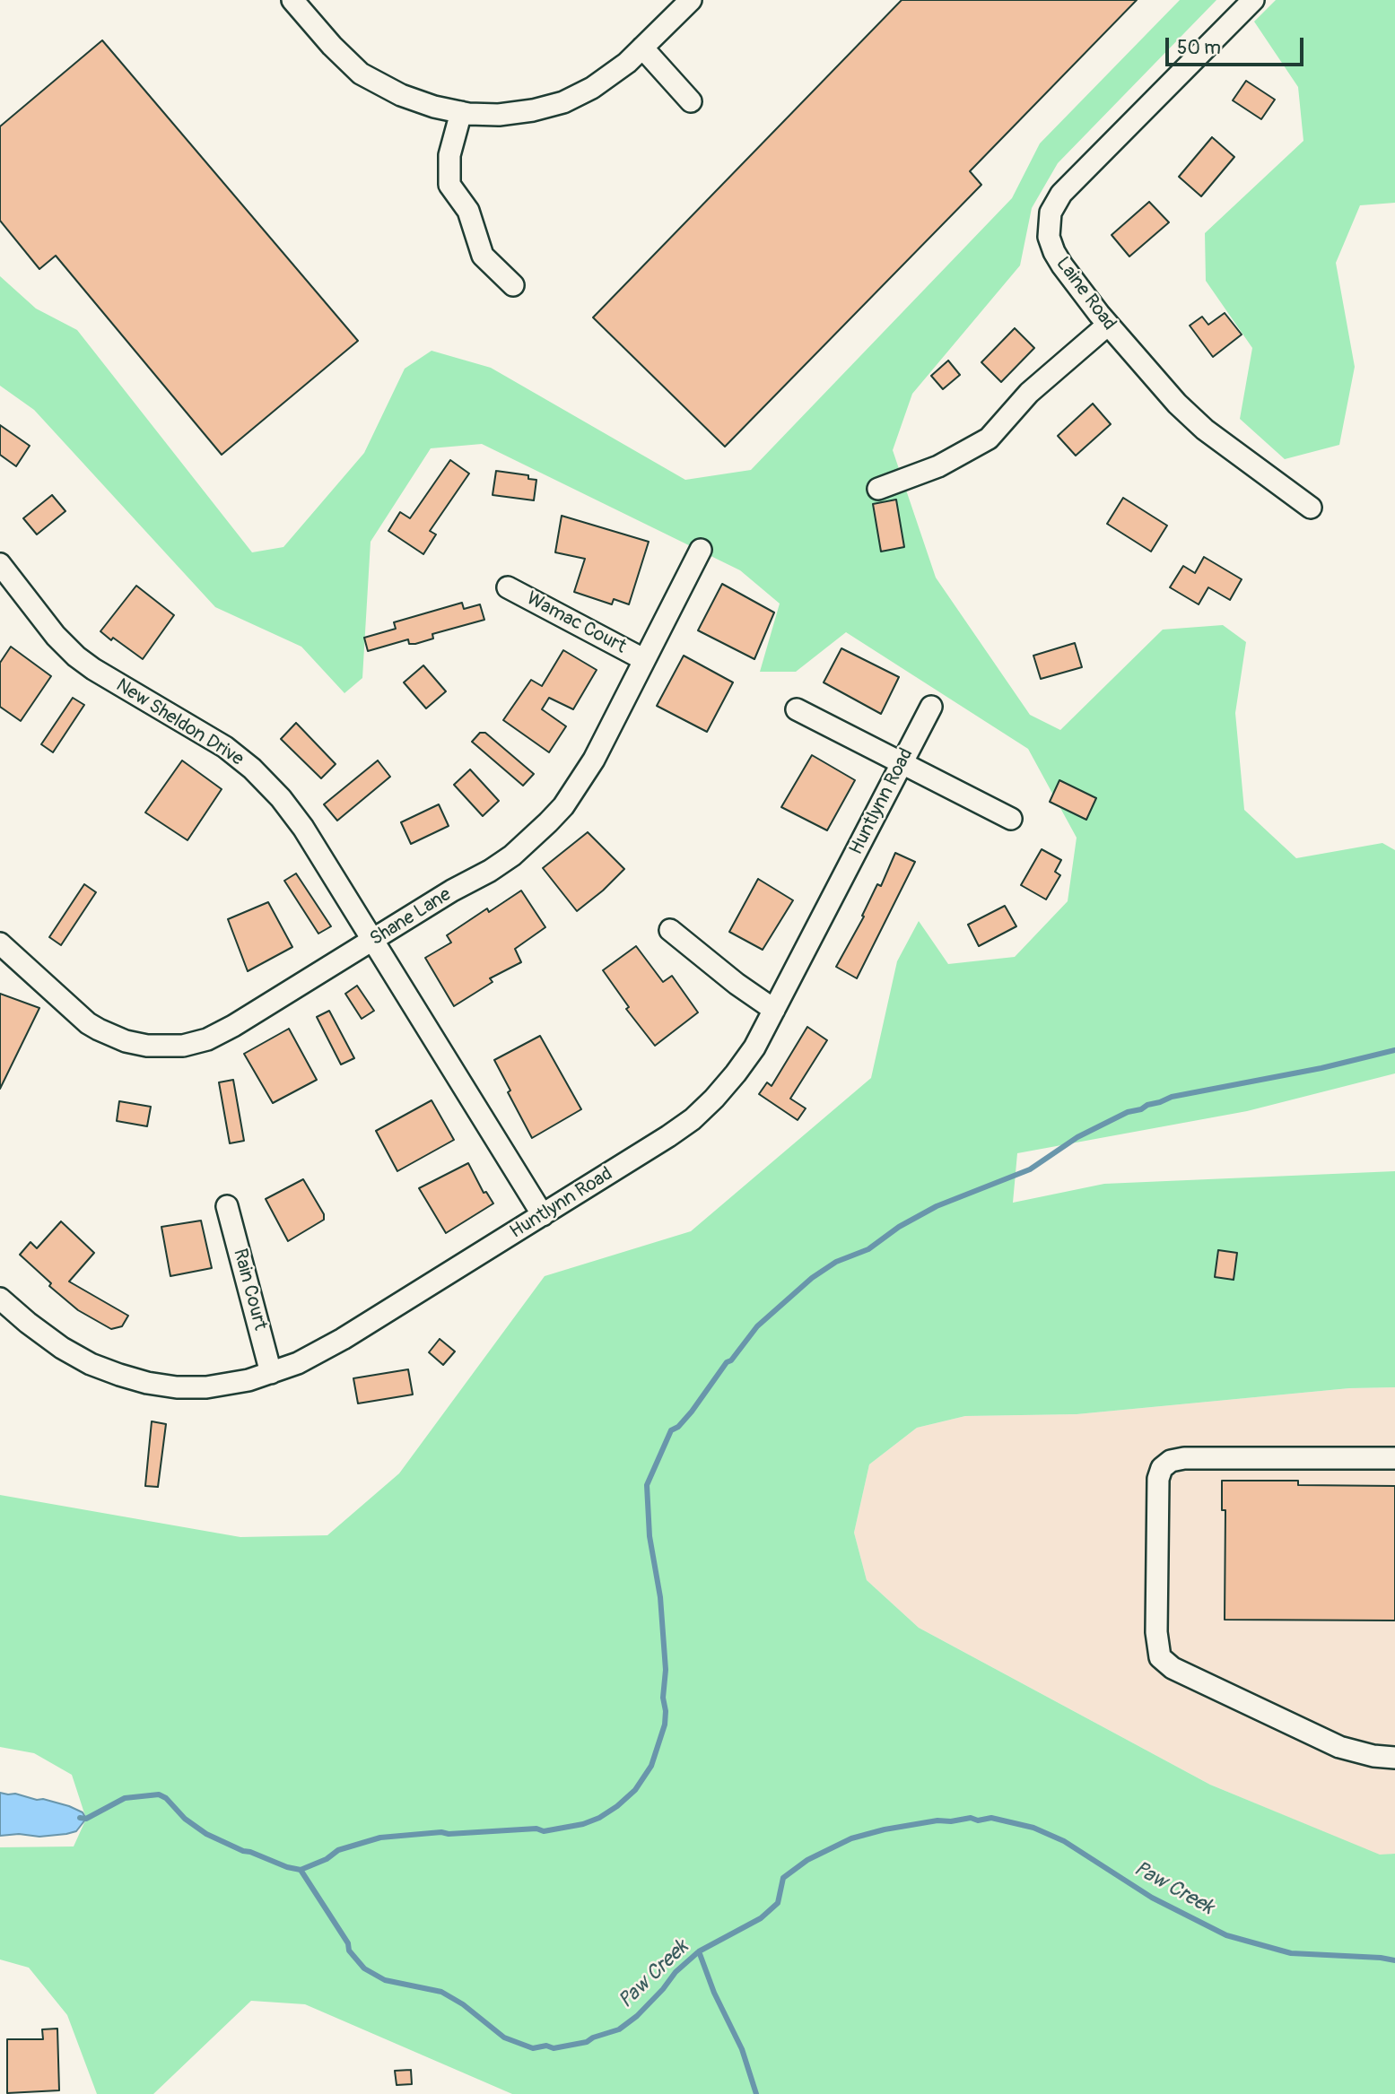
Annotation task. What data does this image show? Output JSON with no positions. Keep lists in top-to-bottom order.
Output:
{
  "streets": {
    "street": [
      "Laine Road",
      "Wamac Court",
      "New Sheldon Drive",
      "Huntlynn Road",
      "Shane Lane",
      "Rain Court"
    ]
  },
  "crossings": [
    ["Wamac Court", "Shane Lane"],
    ["New Sheldon Drive", "Huntlynn Road"],
    ["New Sheldon Drive", "Shane Lane"],
    ["Huntlynn Road", "Rain Court"]
  ],
  "water": ["Paw Creek"],
  "scale_bar": "50 m"
}
